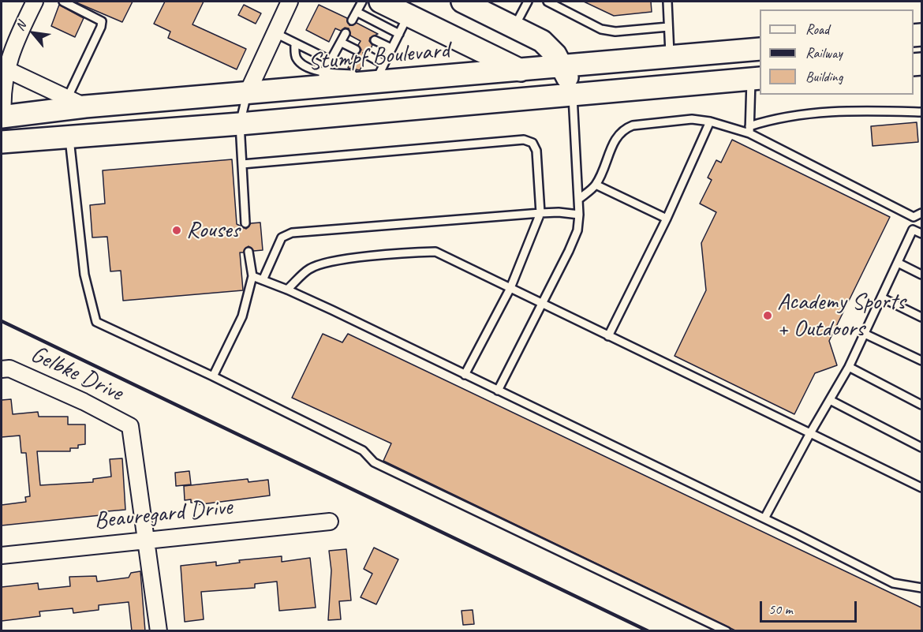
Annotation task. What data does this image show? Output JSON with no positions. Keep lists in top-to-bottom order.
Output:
{
  "streets": {
    "main road": ["Stumpf Boulevard"],
    "street": ["Gelbke Drive", "Beauregard Drive"]
  },
  "crossings": [
    ["Gelbke Drive", "Beauregard Drive"]
  ],
  "places": ["Rouses", "Academy Sports + Outdoors"],
  "legend": ["Road", "Railway", "Building"],
  "scale_bar": "50 m",
  "north": "top left"
}
